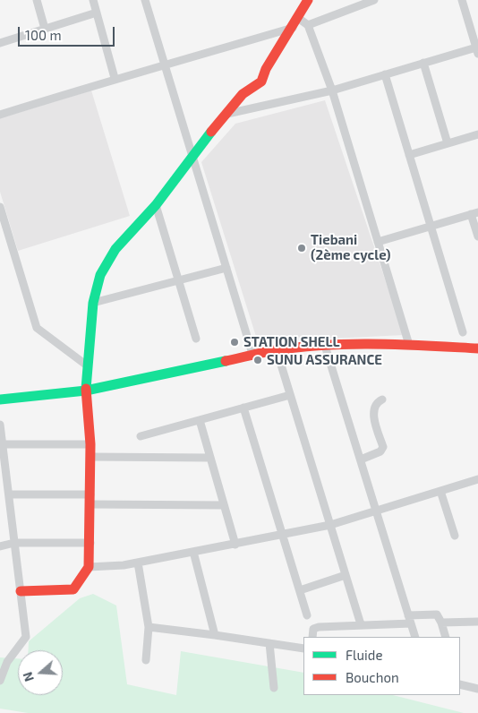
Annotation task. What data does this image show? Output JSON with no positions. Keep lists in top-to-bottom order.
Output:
{
  "places": ["Tiebani (2ème cycle)", "STATION SHELL", "SUNU ASSURANCE"],
  "legend": ["Fluide", "Bouchon"],
  "scale_bar": "100 m",
  "north": "left"
}
